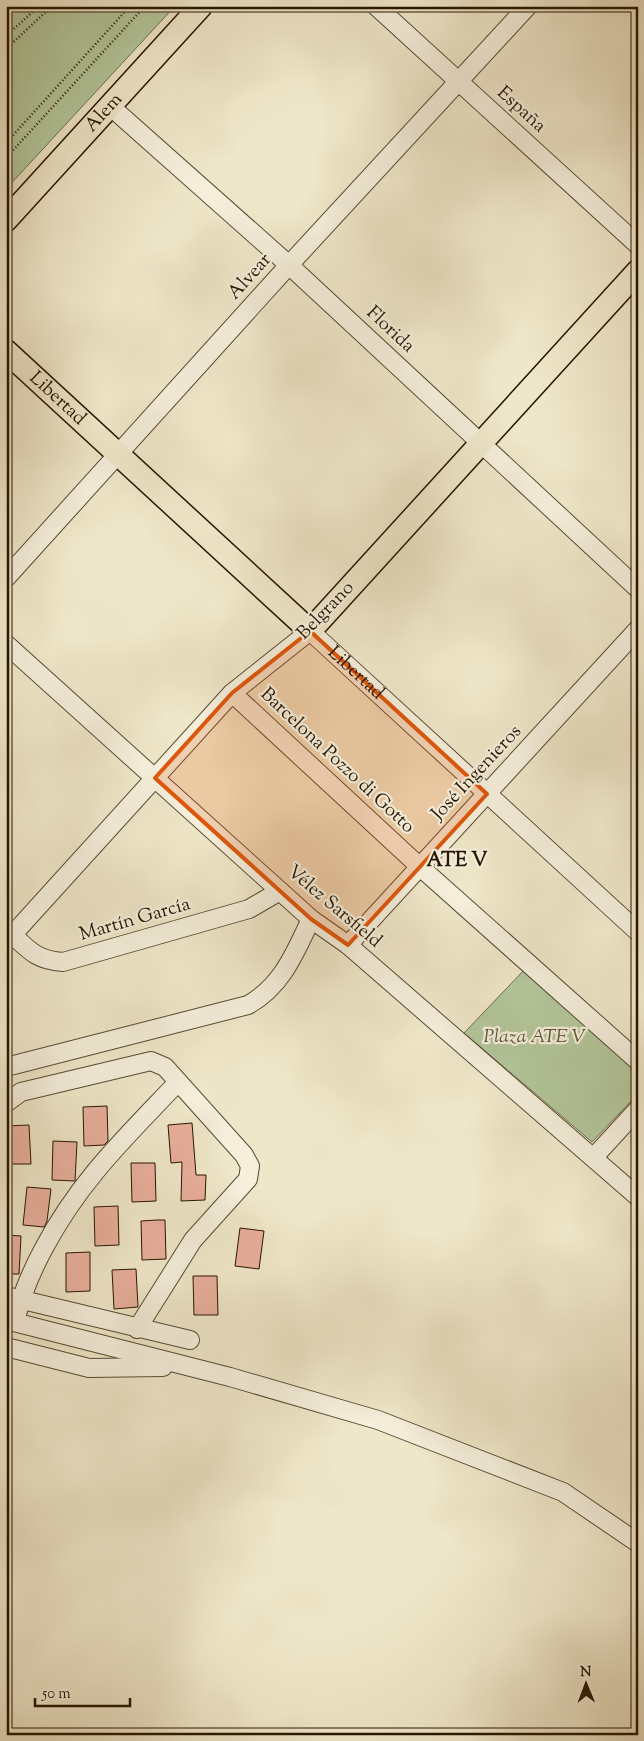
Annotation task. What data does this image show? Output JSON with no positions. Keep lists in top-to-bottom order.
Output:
{
  "streets": {
    "main road": ["Alem", "Libertad", "Belgrano"],
    "street": [
      "España",
      "Alvear",
      "Florida",
      "Barcelona Pozzo di Gotto",
      "José Ingenieros",
      "Vélez Sarsfield",
      "Martín García"
    ]
  },
  "crossings": [
    ["España", "Alvear"],
    ["Alem", "Florida"],
    ["Alvear", "Florida"],
    ["Alvear", "Libertad"],
    ["Florida", "Belgrano"],
    ["Libertad", "Belgrano"],
    ["Libertad", "José Ingenieros"],
    ["Belgrano", "Barcelona Pozzo di Gotto"],
    ["Belgrano", "Vélez Sarsfield"],
    ["Belgrano", "Martín García"],
    ["Barcelona Pozzo di Gotto", "José Ingenieros"],
    ["José Ingenieros", "Vélez Sarsfield"],
    ["Vélez Sarsfield", "Martín García"]
  ],
  "districts": ["ATE V"],
  "parks": ["Plaza ATE V"],
  "scale_bar": "50 m",
  "north": "top"
}
